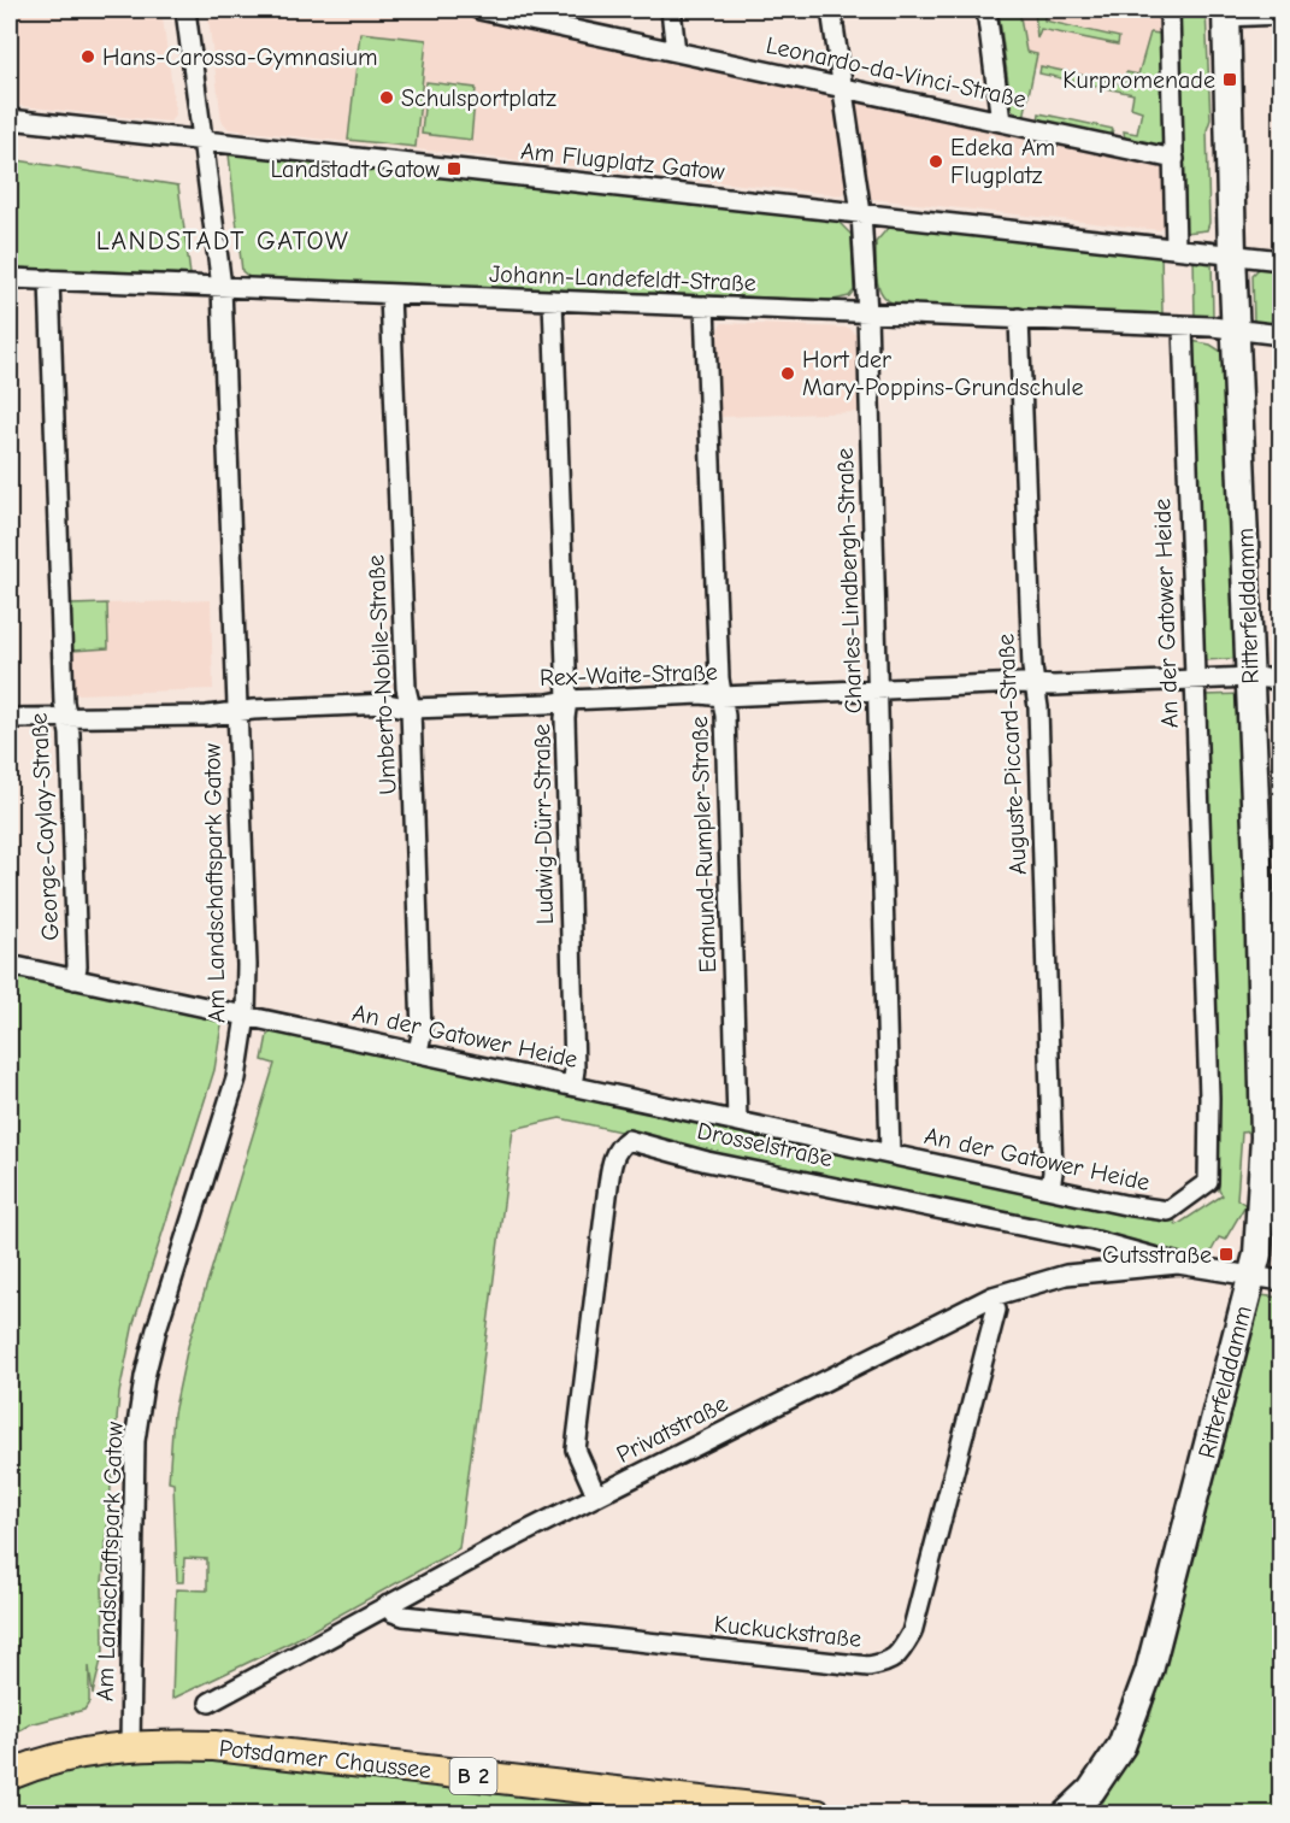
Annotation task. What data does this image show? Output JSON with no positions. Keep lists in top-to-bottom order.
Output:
{
  "streets": {
    "main road": ["Ritterfelddamm", "Potsdamer Chaussee", "B 2"],
    "street": [
      "Leonardo-da-Vinci-Straße",
      "Am Flugplatz Gatow",
      "Johann-Landefeldt-Straße",
      "Charles-Lindbergh-Straße",
      "An der Gatower Heide",
      "Umberto-Nobile-Straße",
      "Rex-Waite-Straße",
      "Auguste-Piccard-Straße",
      "Ludwig-Dürr-Straße",
      "George-Caylay-Straße",
      "Edmund-Rumpler-Straße",
      "Am Landschaftspark Gatow",
      "Drosselstraße",
      "Privatstraße",
      "Kuckuckstraße"
    ]
  },
  "crossings": [
    ["Leonardo-da-Vinci-Straße", "Charles-Lindbergh-Straße"],
    ["Am Flugplatz Gatow", "Charles-Lindbergh-Straße"],
    ["Am Flugplatz Gatow", "Ritterfelddamm"],
    ["Am Flugplatz Gatow", "Am Landschaftspark Gatow"],
    ["Johann-Landefeldt-Straße", "Charles-Lindbergh-Straße"],
    ["Johann-Landefeldt-Straße", "Ritterfelddamm"],
    ["Johann-Landefeldt-Straße", "An der Gatower Heide"],
    ["Johann-Landefeldt-Straße", "Umberto-Nobile-Straße"],
    ["Johann-Landefeldt-Straße", "Auguste-Piccard-Straße"],
    ["Johann-Landefeldt-Straße", "Ludwig-Dürr-Straße"],
    ["Johann-Landefeldt-Straße", "George-Caylay-Straße"],
    ["Johann-Landefeldt-Straße", "Edmund-Rumpler-Straße"],
    ["Johann-Landefeldt-Straße", "Am Landschaftspark Gatow"],
    ["Charles-Lindbergh-Straße", "An der Gatower Heide"],
    ["Charles-Lindbergh-Straße", "Rex-Waite-Straße"],
    ["Ritterfelddamm", "Rex-Waite-Straße"],
    ["Ritterfelddamm", "Drosselstraße"],
    ["An der Gatower Heide", "Umberto-Nobile-Straße"],
    ["An der Gatower Heide", "Rex-Waite-Straße"],
    ["An der Gatower Heide", "Auguste-Piccard-Straße"],
    ["An der Gatower Heide", "Ludwig-Dürr-Straße"],
    ["An der Gatower Heide", "George-Caylay-Straße"],
    ["An der Gatower Heide", "Edmund-Rumpler-Straße"],
    ["An der Gatower Heide", "Am Landschaftspark Gatow"],
    ["Umberto-Nobile-Straße", "Rex-Waite-Straße"],
    ["Rex-Waite-Straße", "Auguste-Piccard-Straße"],
    ["Rex-Waite-Straße", "Ludwig-Dürr-Straße"],
    ["Rex-Waite-Straße", "George-Caylay-Straße"],
    ["Rex-Waite-Straße", "Edmund-Rumpler-Straße"],
    ["Rex-Waite-Straße", "Am Landschaftspark Gatow"],
    ["Am Landschaftspark Gatow", "Potsdamer Chaussee"],
    ["Drosselstraße", "Privatstraße"],
    ["Privatstraße", "Kuckuckstraße"]
  ],
  "districts": ["LANDSTADT GATOW"],
  "places": {
    "other": [
      "Hans-Carossa-Gymnasium",
      "Schulsportplatz",
      "Edeka Am Flugplatz",
      "Hort der Mary-Poppins-Grundschule"
    ],
    "transit": ["Kurpromenade", "Landstadt Gatow", "Gutsstraße"]
  }
}
